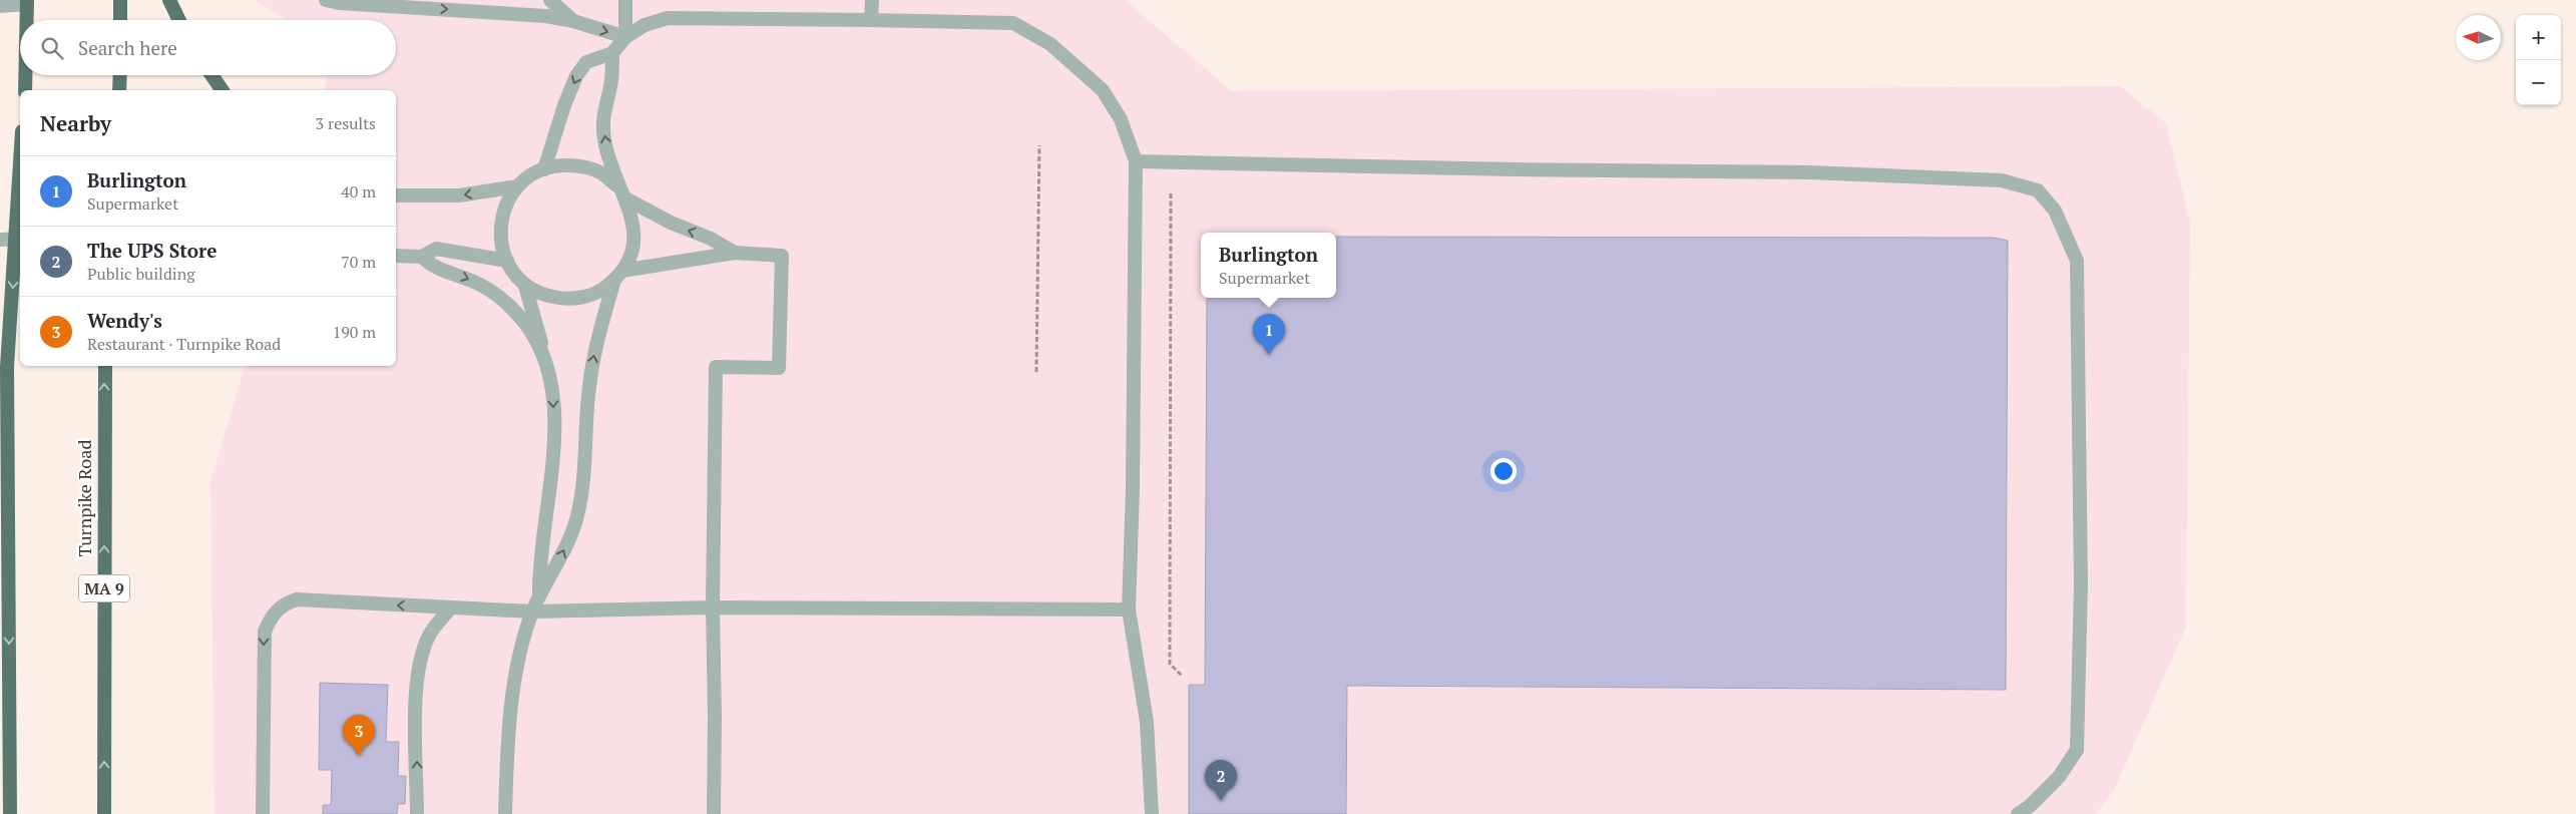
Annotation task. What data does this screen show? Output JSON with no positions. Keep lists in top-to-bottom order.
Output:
{
  "streets": {
    "highway": ["Turnpike Road", "MA 9"]
  },
  "north": "left",
  "page": {
    "map_buttons": ["+", "−"],
    "search": "Search here",
    "heading": ["Nearby", "3 results"],
    "list": [
      {
        "mark": "1",
        "name": "Burlington",
        "note": "Supermarket",
        "value": "40 m"
      },
      {
        "mark": "2",
        "name": "The UPS Store",
        "note": "Public building",
        "value": "70 m"
      },
      {
        "mark": "3",
        "name": "Wendy's",
        "note": "Restaurant · Turnpike Road",
        "value": "190 m"
      }
    ],
    "popup": ["Burlington", "Supermarket"],
    "pins": ["1", "3", "2"]
  }
}
